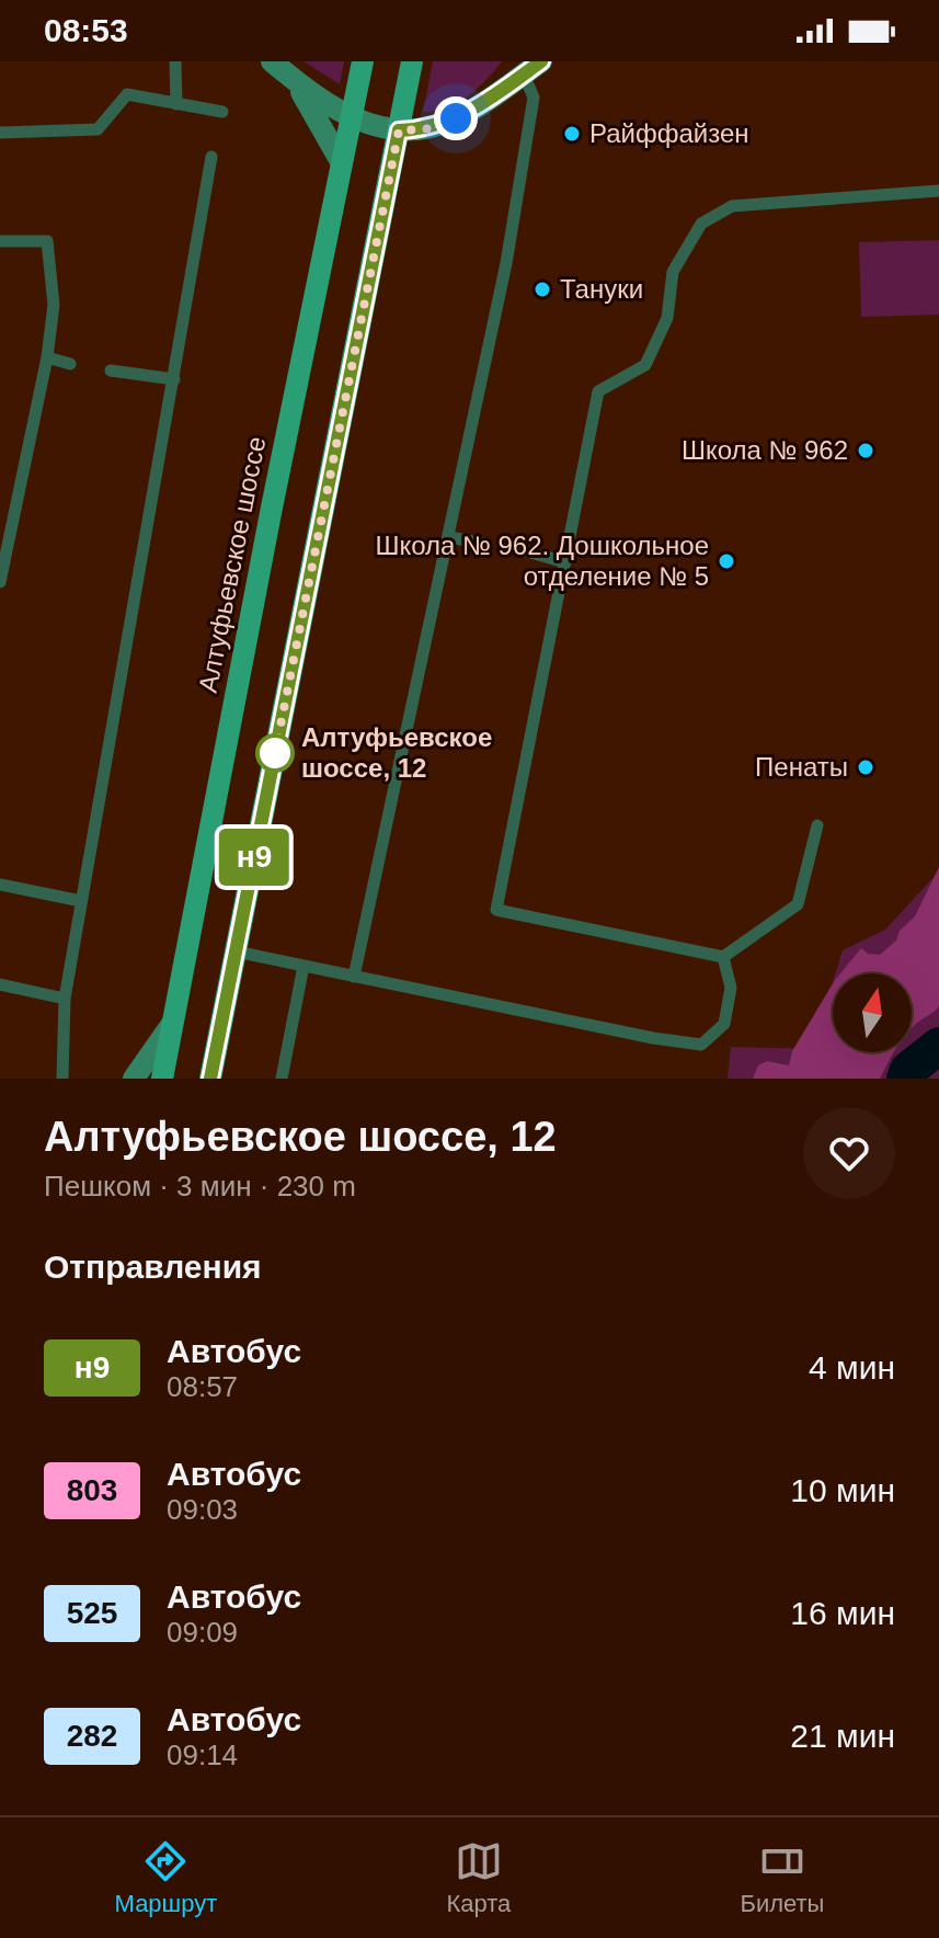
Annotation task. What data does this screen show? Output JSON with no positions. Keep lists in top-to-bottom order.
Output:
{
  "streets": {
    "main road": ["Алтуфьевское шоссе"]
  },
  "places": [
    "Райффайзен",
    "Тануки",
    "Школа № 962",
    "Школа № 962. Дошкольное отделение № 5",
    "Алтуфьевское шоссе, 12",
    "Пенаты"
  ],
  "lines": ["bus line н9"],
  "north": "top",
  "page": {
    "status": "08:53",
    "on_map": "н9",
    "heading": [
      ["Алтуфьевское шоссе, 12", "Пешком · 3 мин · 230 m"],
      "Отправления"
    ],
    "list": [
      {
        "mark": "н9",
        "name": "Автобус",
        "note": "08:57",
        "value": "4 мин"
      },
      {
        "mark": "803",
        "name": "Автобус",
        "note": "09:03",
        "value": "10 мин"
      },
      {
        "mark": "525",
        "name": "Автобус",
        "note": "09:09",
        "value": "16 мин"
      },
      {
        "mark": "282",
        "name": "Автобус",
        "note": "09:14",
        "value": "21 мин"
      }
    ],
    "tabs": ["Маршрут", "Карта", "Билеты"]
  }
}
